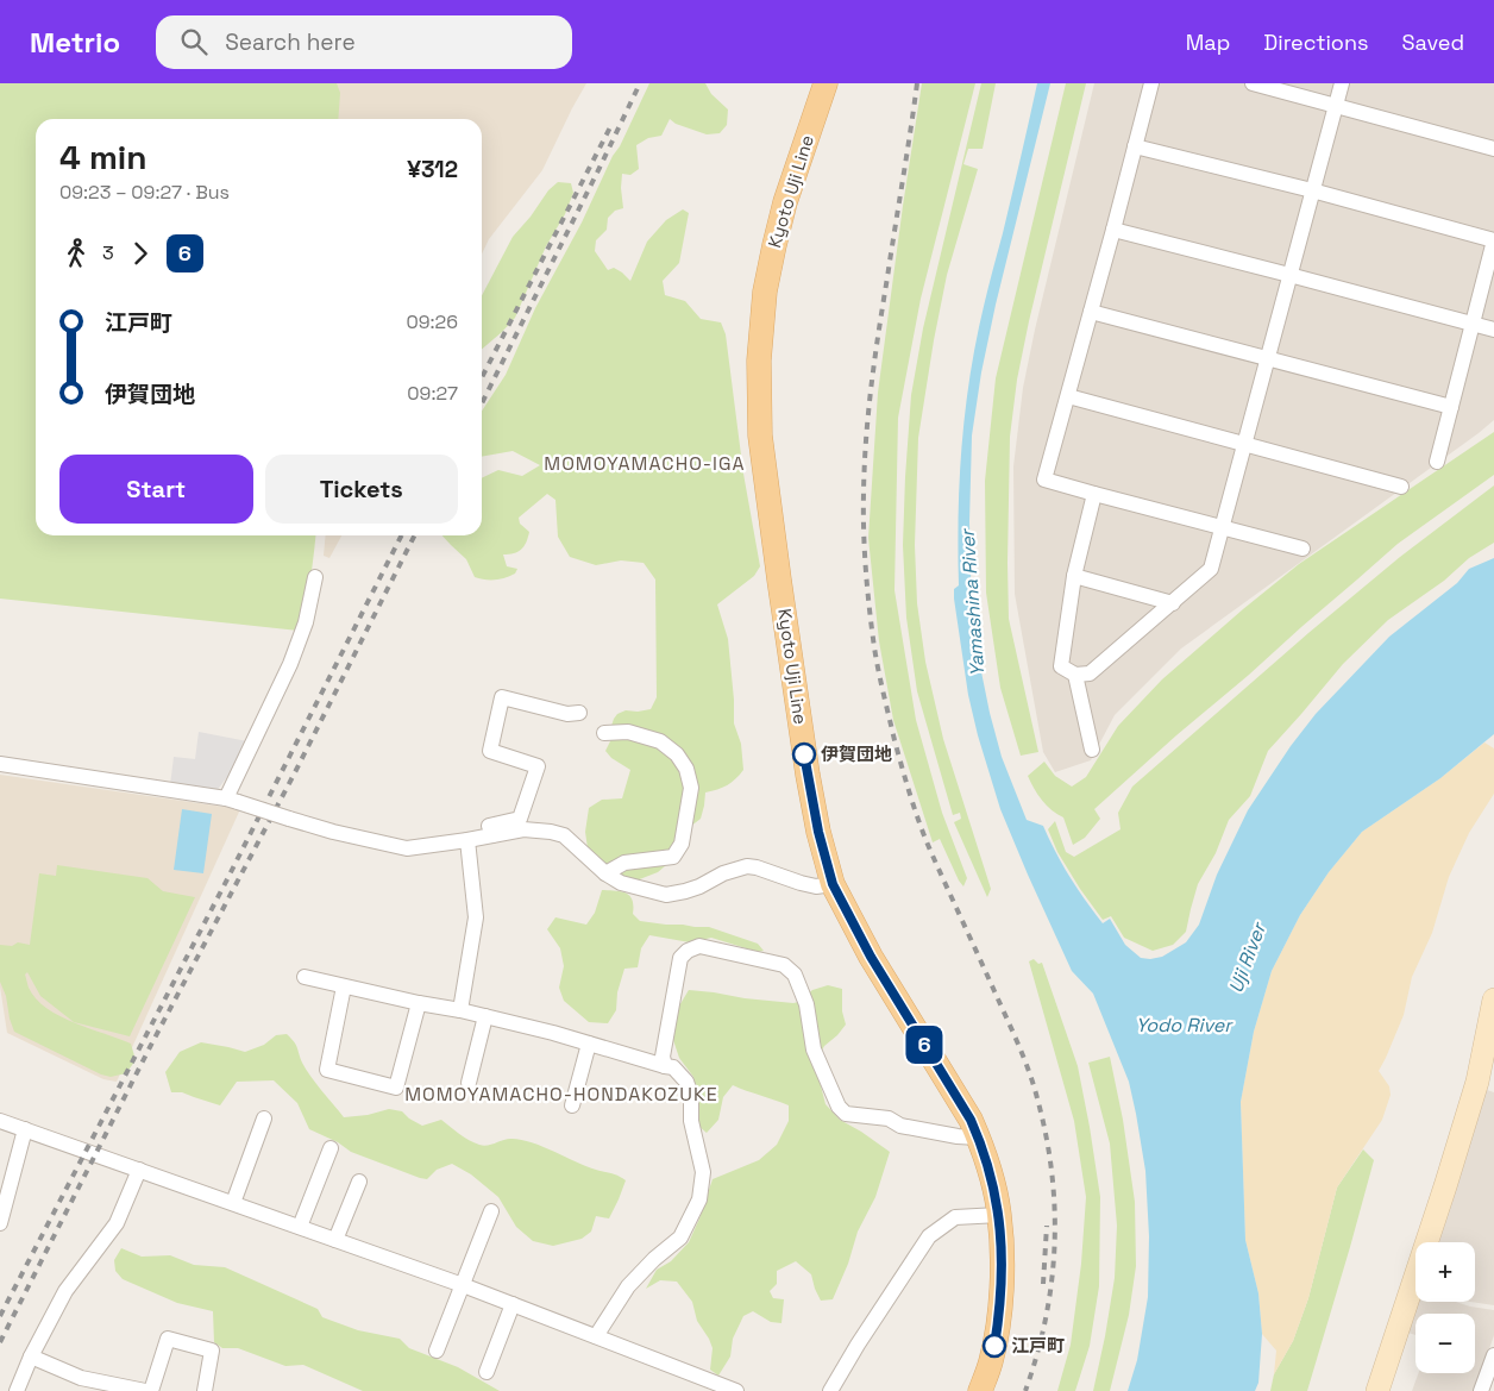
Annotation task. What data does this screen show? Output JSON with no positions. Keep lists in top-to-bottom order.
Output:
{
  "streets": {
    "main road": ["Kyoto Uji Line"]
  },
  "districts": ["MOMOYAMACHO-IGA", "MOMOYAMACHO-HONDAKOZUKE"],
  "water": ["Yamashina River", "Uji River", "Yodo River"],
  "places": ["伊賀団地", "江戸町"],
  "lines": ["bus line 6"],
  "page": {
    "header": "Metrio",
    "search": "Search here",
    "nav": ["Map", "Directions", "Saved"],
    "on_map": "6",
    "heading": ["4 min", "09:23 – 09:27 · Bus", "¥312"],
    "legs": ["3", "6"],
    "list": [
      {
        "name": "江戸町",
        "value": "09:26"
      },
      {
        "name": "伊賀団地",
        "value": "09:27"
      }
    ],
    "buttons": ["Start", "Tickets"],
    "map_buttons": ["+", "−"]
  }
}
